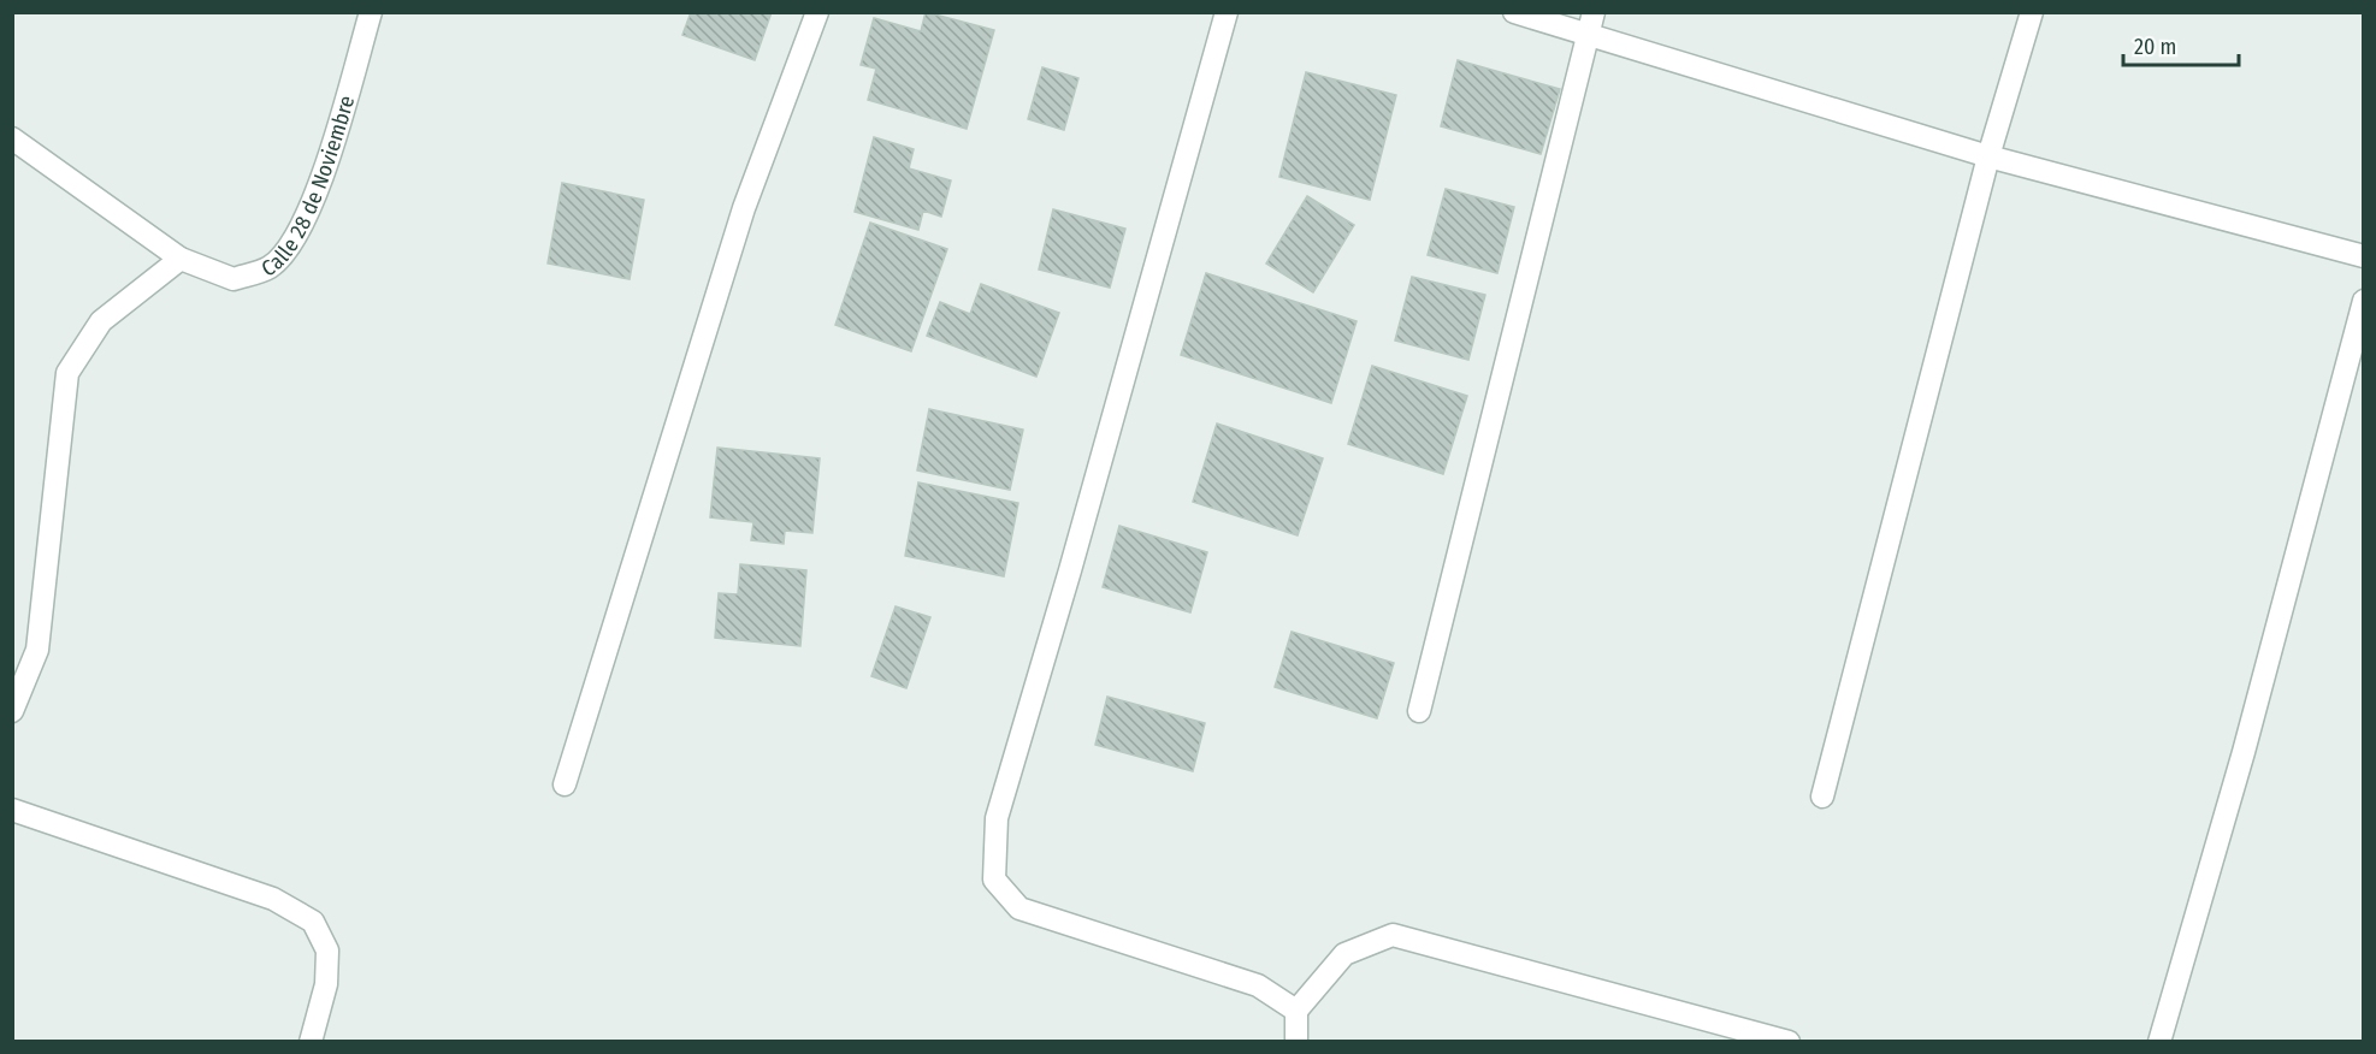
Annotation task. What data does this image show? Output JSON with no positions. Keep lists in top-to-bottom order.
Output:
{
  "streets": {
    "street": ["Calle 28 de Noviembre"]
  },
  "scale_bar": "20 m"
}
